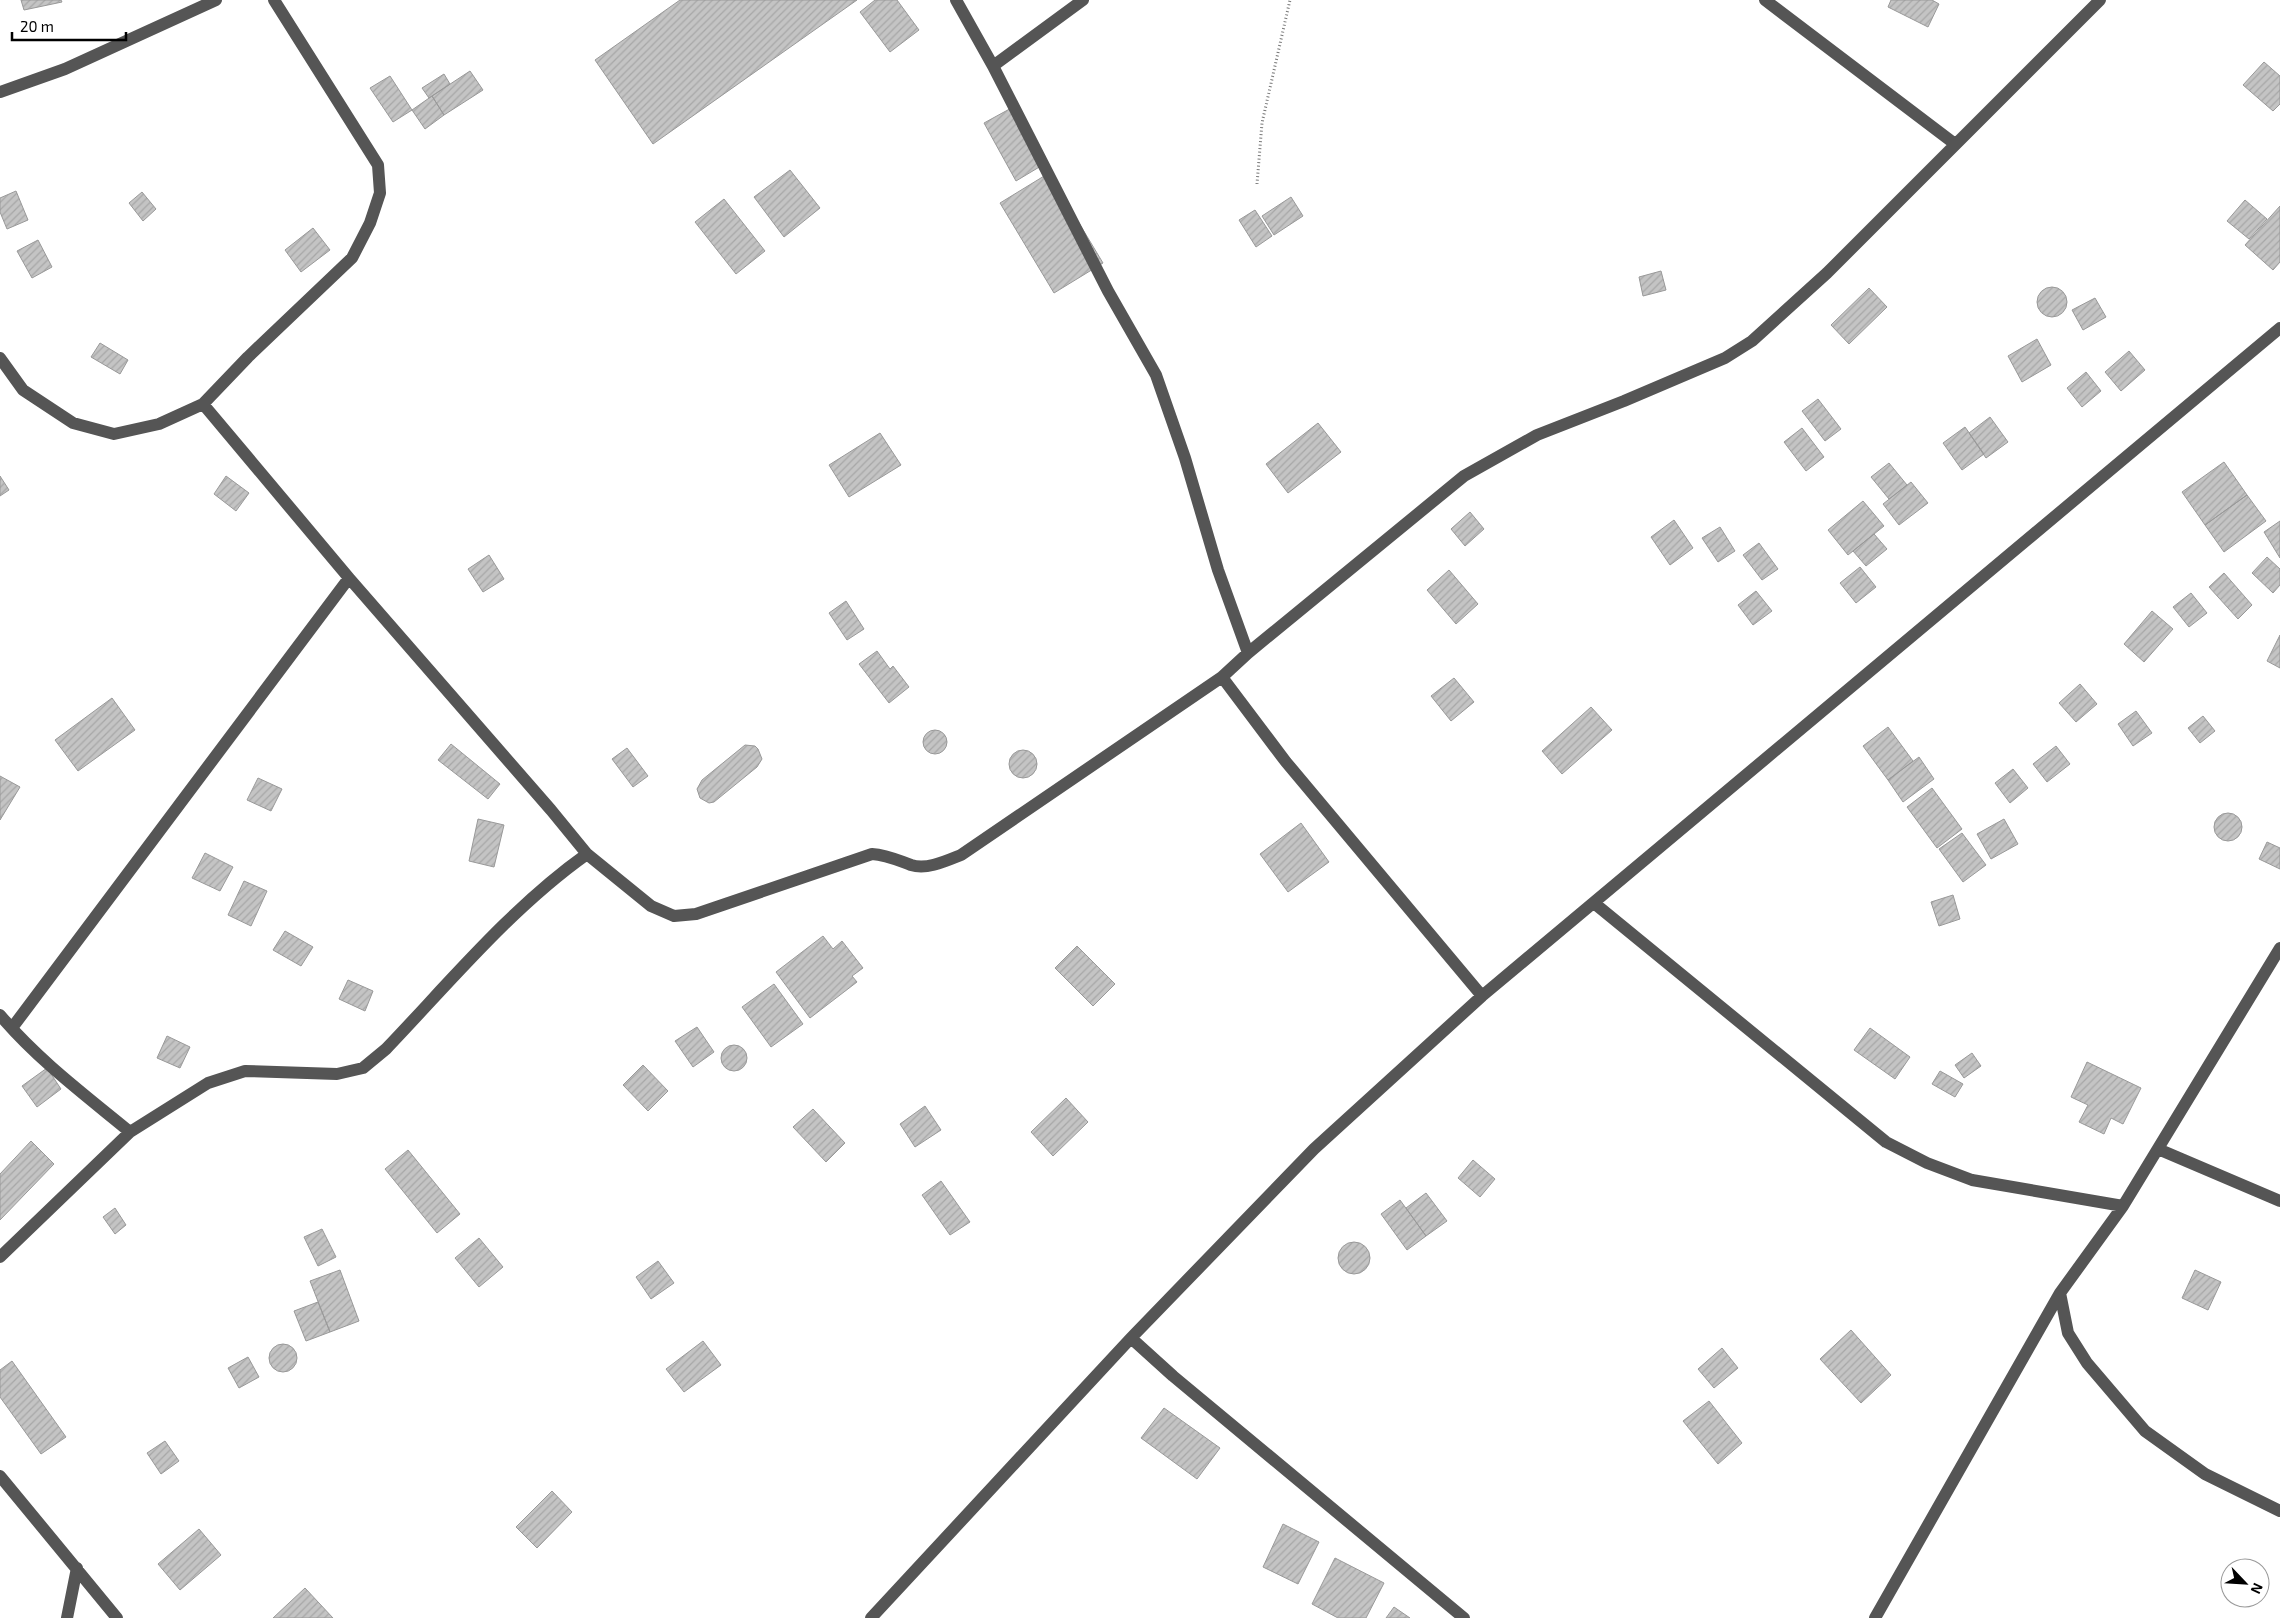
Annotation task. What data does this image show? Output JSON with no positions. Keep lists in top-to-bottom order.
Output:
{
  "scale_bar": "20 m",
  "north": "bottom right"
}
